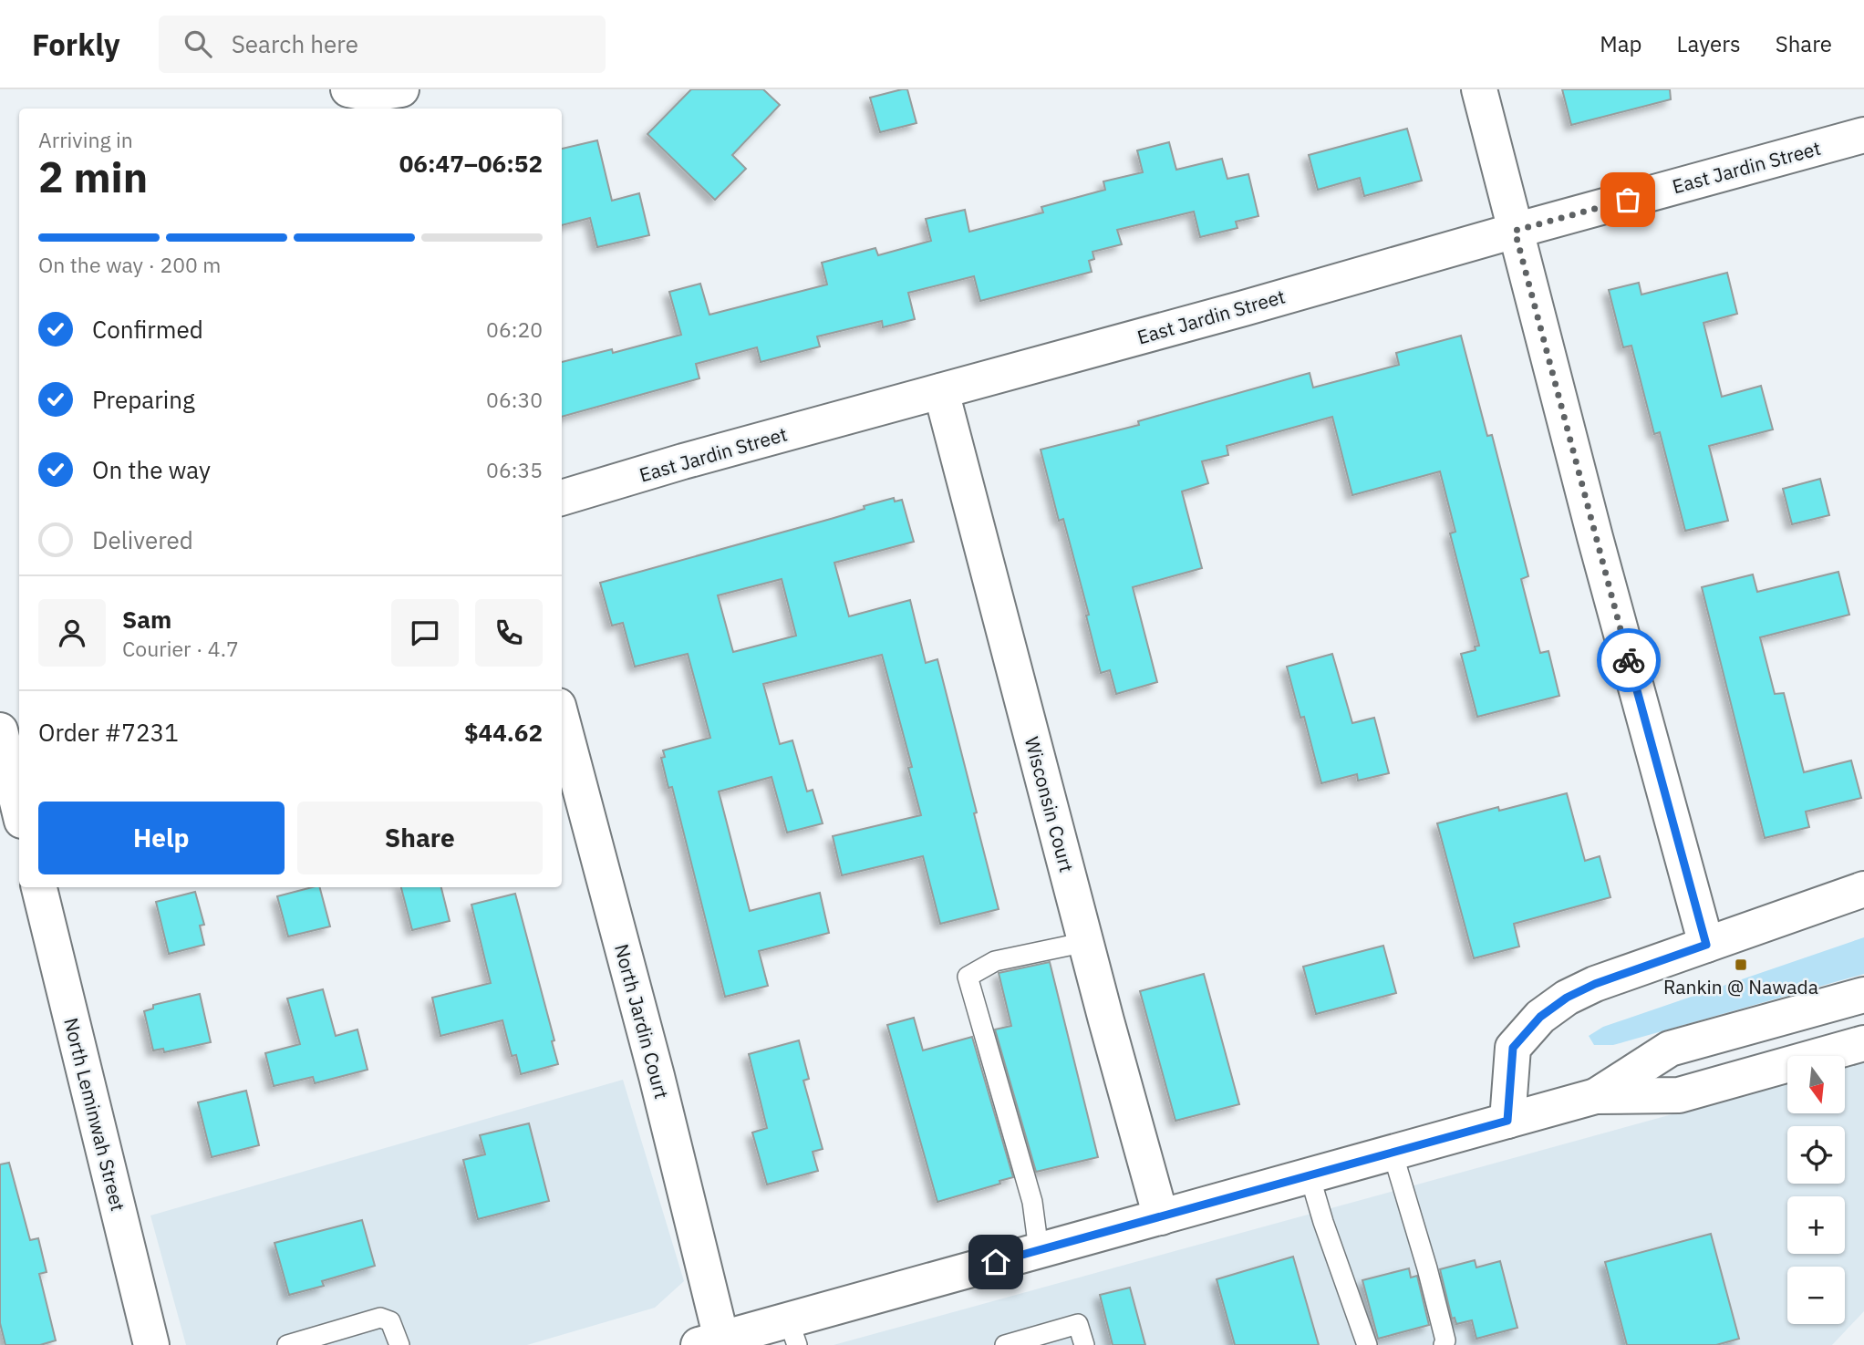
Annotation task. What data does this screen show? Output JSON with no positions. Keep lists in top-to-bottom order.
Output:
{
  "streets": {
    "street": [
      "East Jardin Street",
      "Wisconsin Court",
      "North Jardin Court",
      "North Leminwah Street"
    ]
  },
  "crossings": [
    ["East Jardin Street", "Wisconsin Court"]
  ],
  "places": {
    "transit": ["Rankin @ Nawada"]
  },
  "north": "bottom",
  "page": {
    "header": "Forkly",
    "search": "Search here",
    "nav": ["Map", "Layers", "Share"],
    "heading": ["2 min", "Arriving in", "06:47–06:52"],
    "panel": [
      "Sam",
      "Courier · 4.7",
      "Order #7231",
      "$44.62"
    ],
    "bar": "On the way · 200 m",
    "list": [
      ["Confirmed", "06:20"],
      ["Preparing", "06:30"],
      ["On the way", "06:35"],
      "Delivered"
    ],
    "buttons": ["Help", "Share"],
    "map_buttons": ["+", "−"]
  }
}
